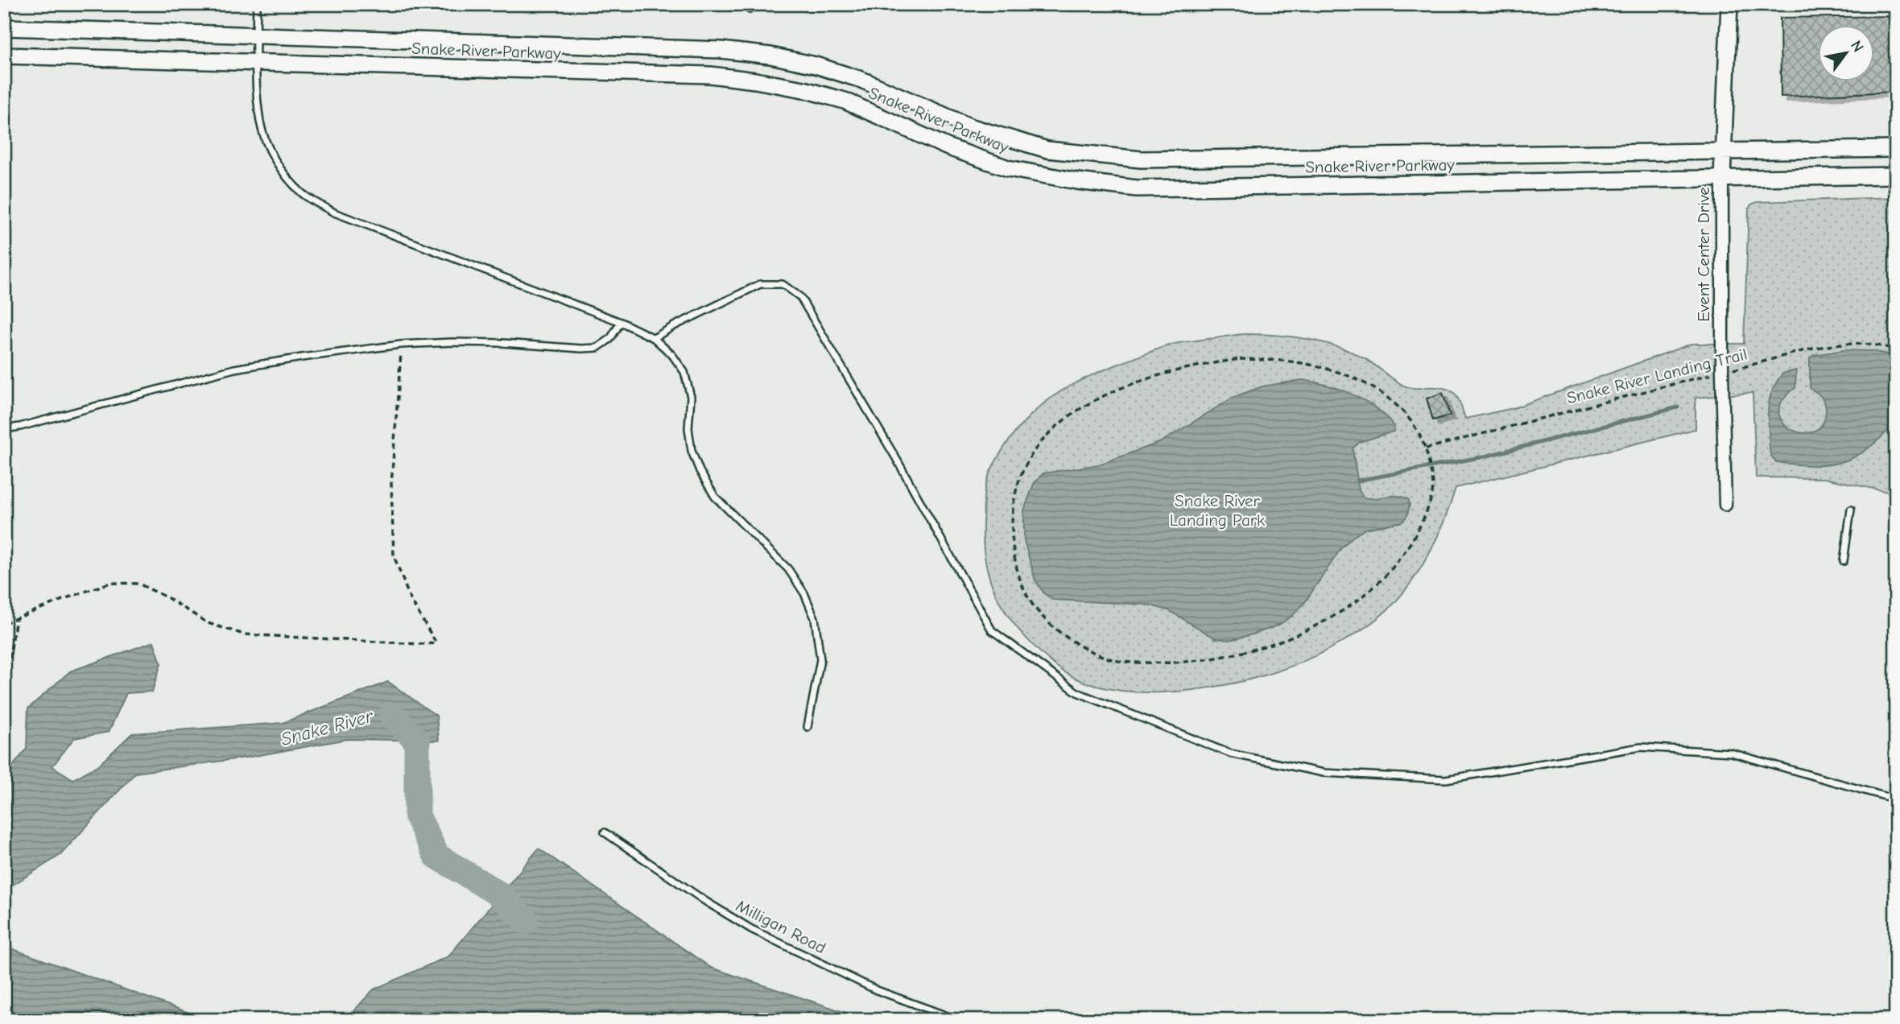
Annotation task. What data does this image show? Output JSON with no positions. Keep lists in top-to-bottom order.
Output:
{
  "streets": {
    "street": ["Snake River Parkway", "Event Center Drive"],
    "lane": ["Milligan Road"],
    "path": ["Snake River Landing Trail"]
  },
  "crossings": [
    ["Snake River Parkway", "Event Center Drive"],
    ["Event Center Drive", "Snake River Landing Trail"]
  ],
  "water": ["Snake River"],
  "parks": ["Snake River Landing Park"],
  "north": "top right"
}
